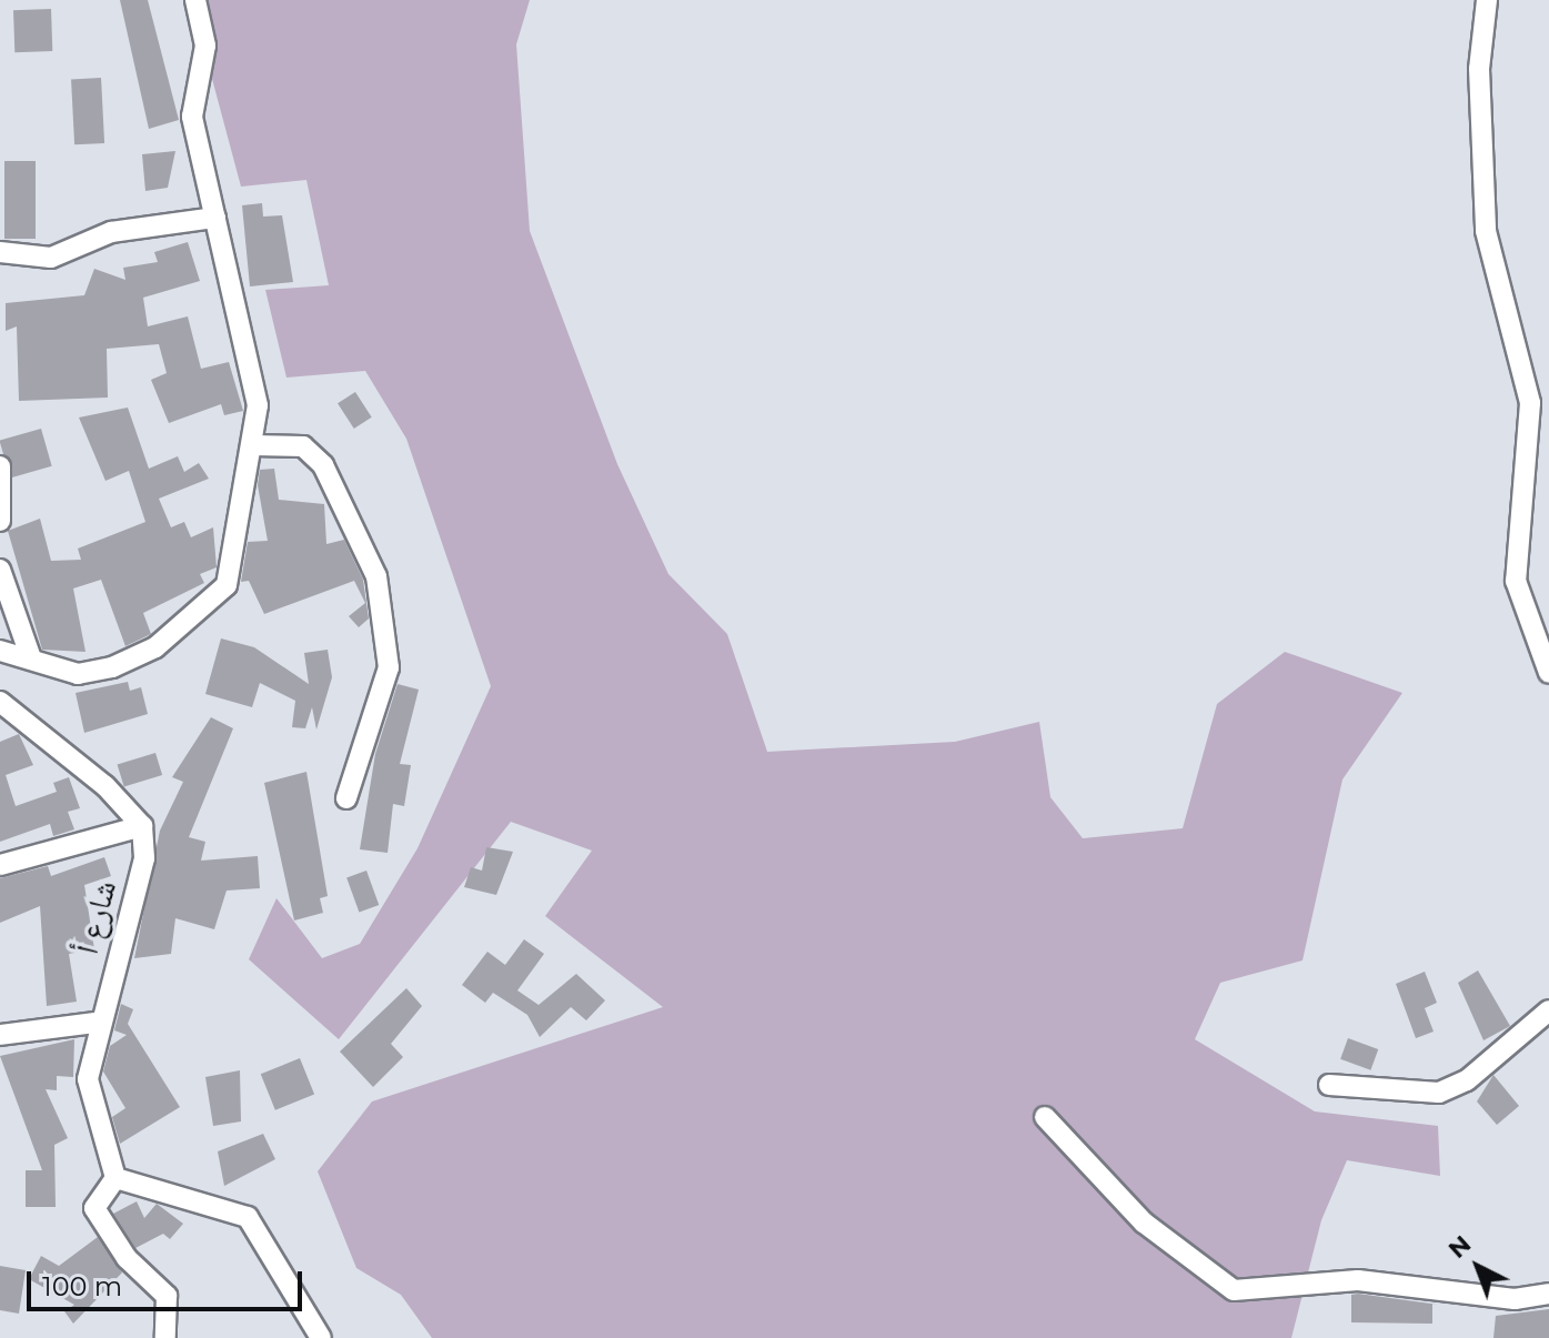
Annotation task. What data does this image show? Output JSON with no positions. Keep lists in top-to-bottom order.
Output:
{
  "streets": {
    "street": ["شارع أ"]
  },
  "scale_bar": "100 m",
  "north": "top left"
}
